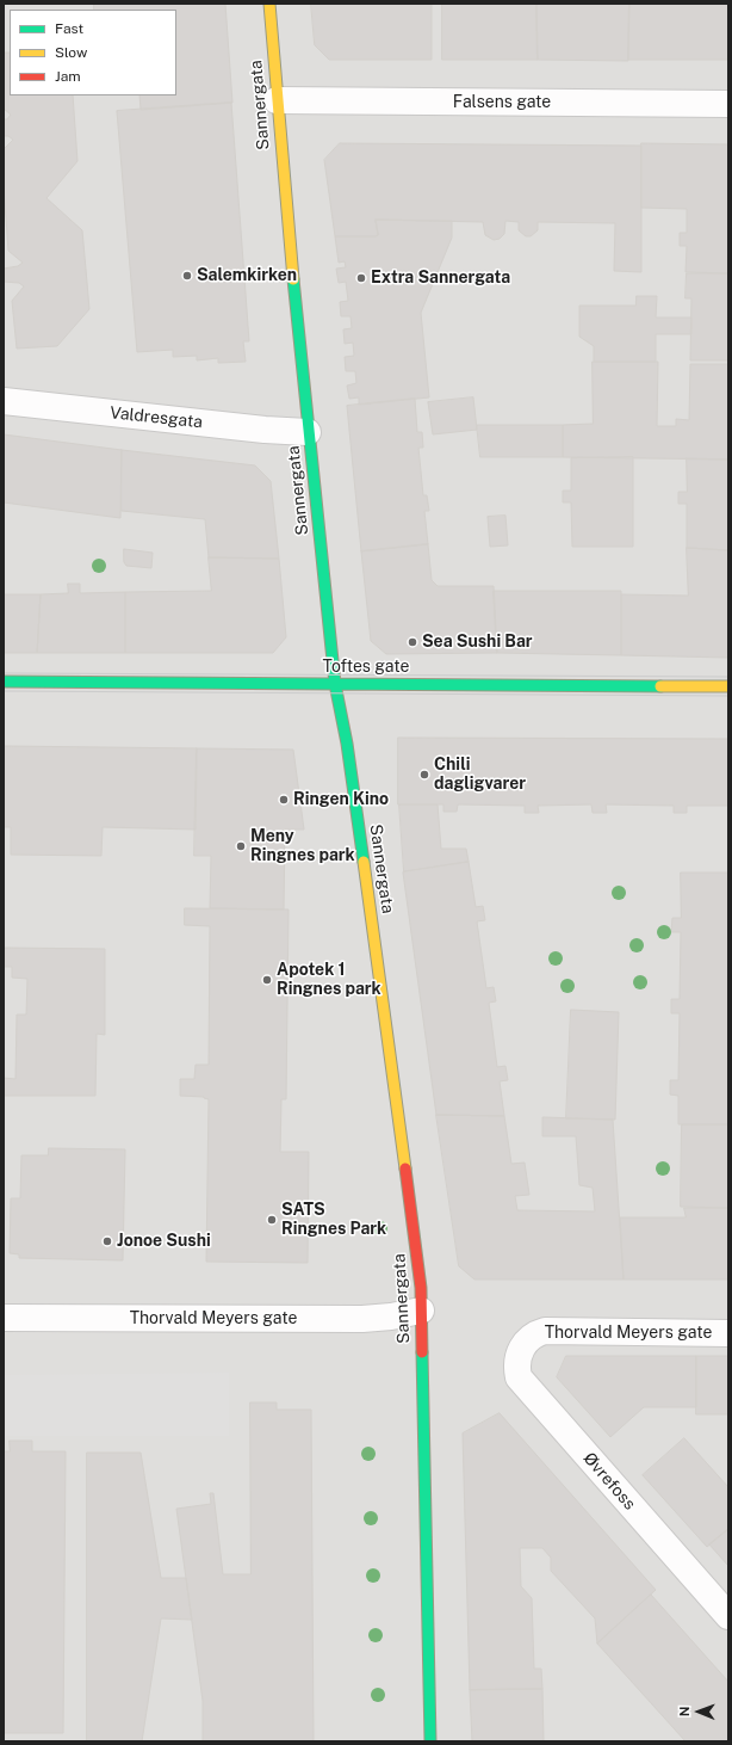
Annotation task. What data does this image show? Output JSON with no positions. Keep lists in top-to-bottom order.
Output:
{
  "streets": {
    "street": [
      "Falsens gate",
      "Sannergata",
      "Valdresgata",
      "Toftes gate",
      "Thorvald Meyers gate",
      "Øvrefoss"
    ]
  },
  "crossings": [
    ["Falsens gate", "Sannergata"],
    ["Sannergata", "Valdresgata"],
    ["Sannergata", "Toftes gate"],
    ["Sannergata", "Thorvald Meyers gate"],
    ["Thorvald Meyers gate", "Øvrefoss"]
  ],
  "places": [
    "Salemkirken",
    "Extra Sannergata",
    "Sea Sushi Bar",
    "Chili dagligvarer",
    "Ringen Kino",
    "Meny Ringnes park",
    "Apotek 1 Ringnes park",
    "SATS Ringnes Park",
    "Jonoe Sushi"
  ],
  "legend": ["Fast", "Slow", "Jam"],
  "north": "left"
}
